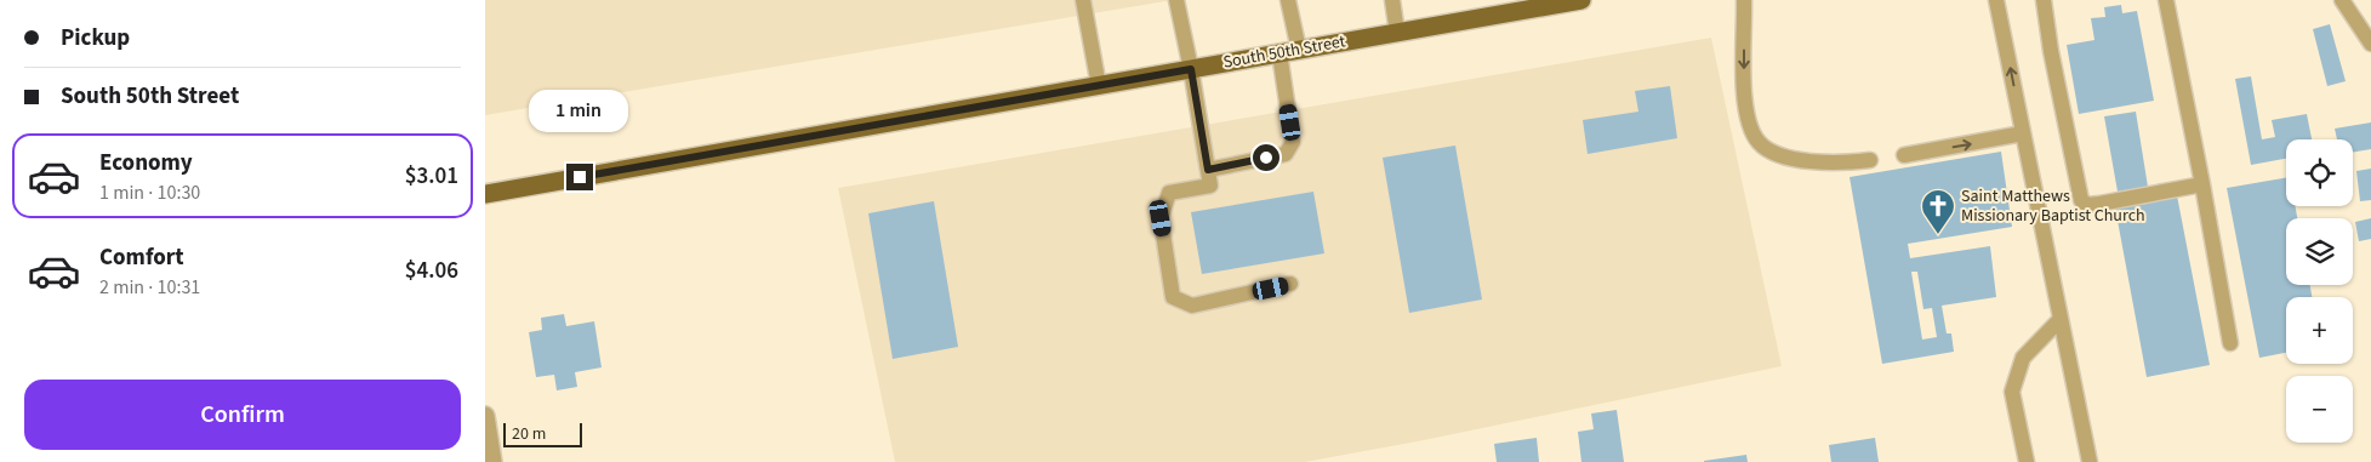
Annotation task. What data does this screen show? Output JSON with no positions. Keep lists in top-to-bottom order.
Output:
{
  "streets": {
    "main road": ["South 50th Street"]
  },
  "places": {
    "church": ["Saint Matthews Missionary Baptist Church"]
  },
  "scale_bar": "20 m",
  "page": {
    "banner": ["Pickup", "South 50th Street"],
    "bubble": "1 min",
    "list": [
      {
        "name": "Economy",
        "note": "1 min · 10:30",
        "value": "$3.01"
      },
      {
        "name": "Comfort",
        "note": "2 min · 10:31",
        "value": "$4.06"
      }
    ],
    "map_buttons": ["+", "−"],
    "buttons": "Confirm",
    "scale": "20 m"
  }
}
